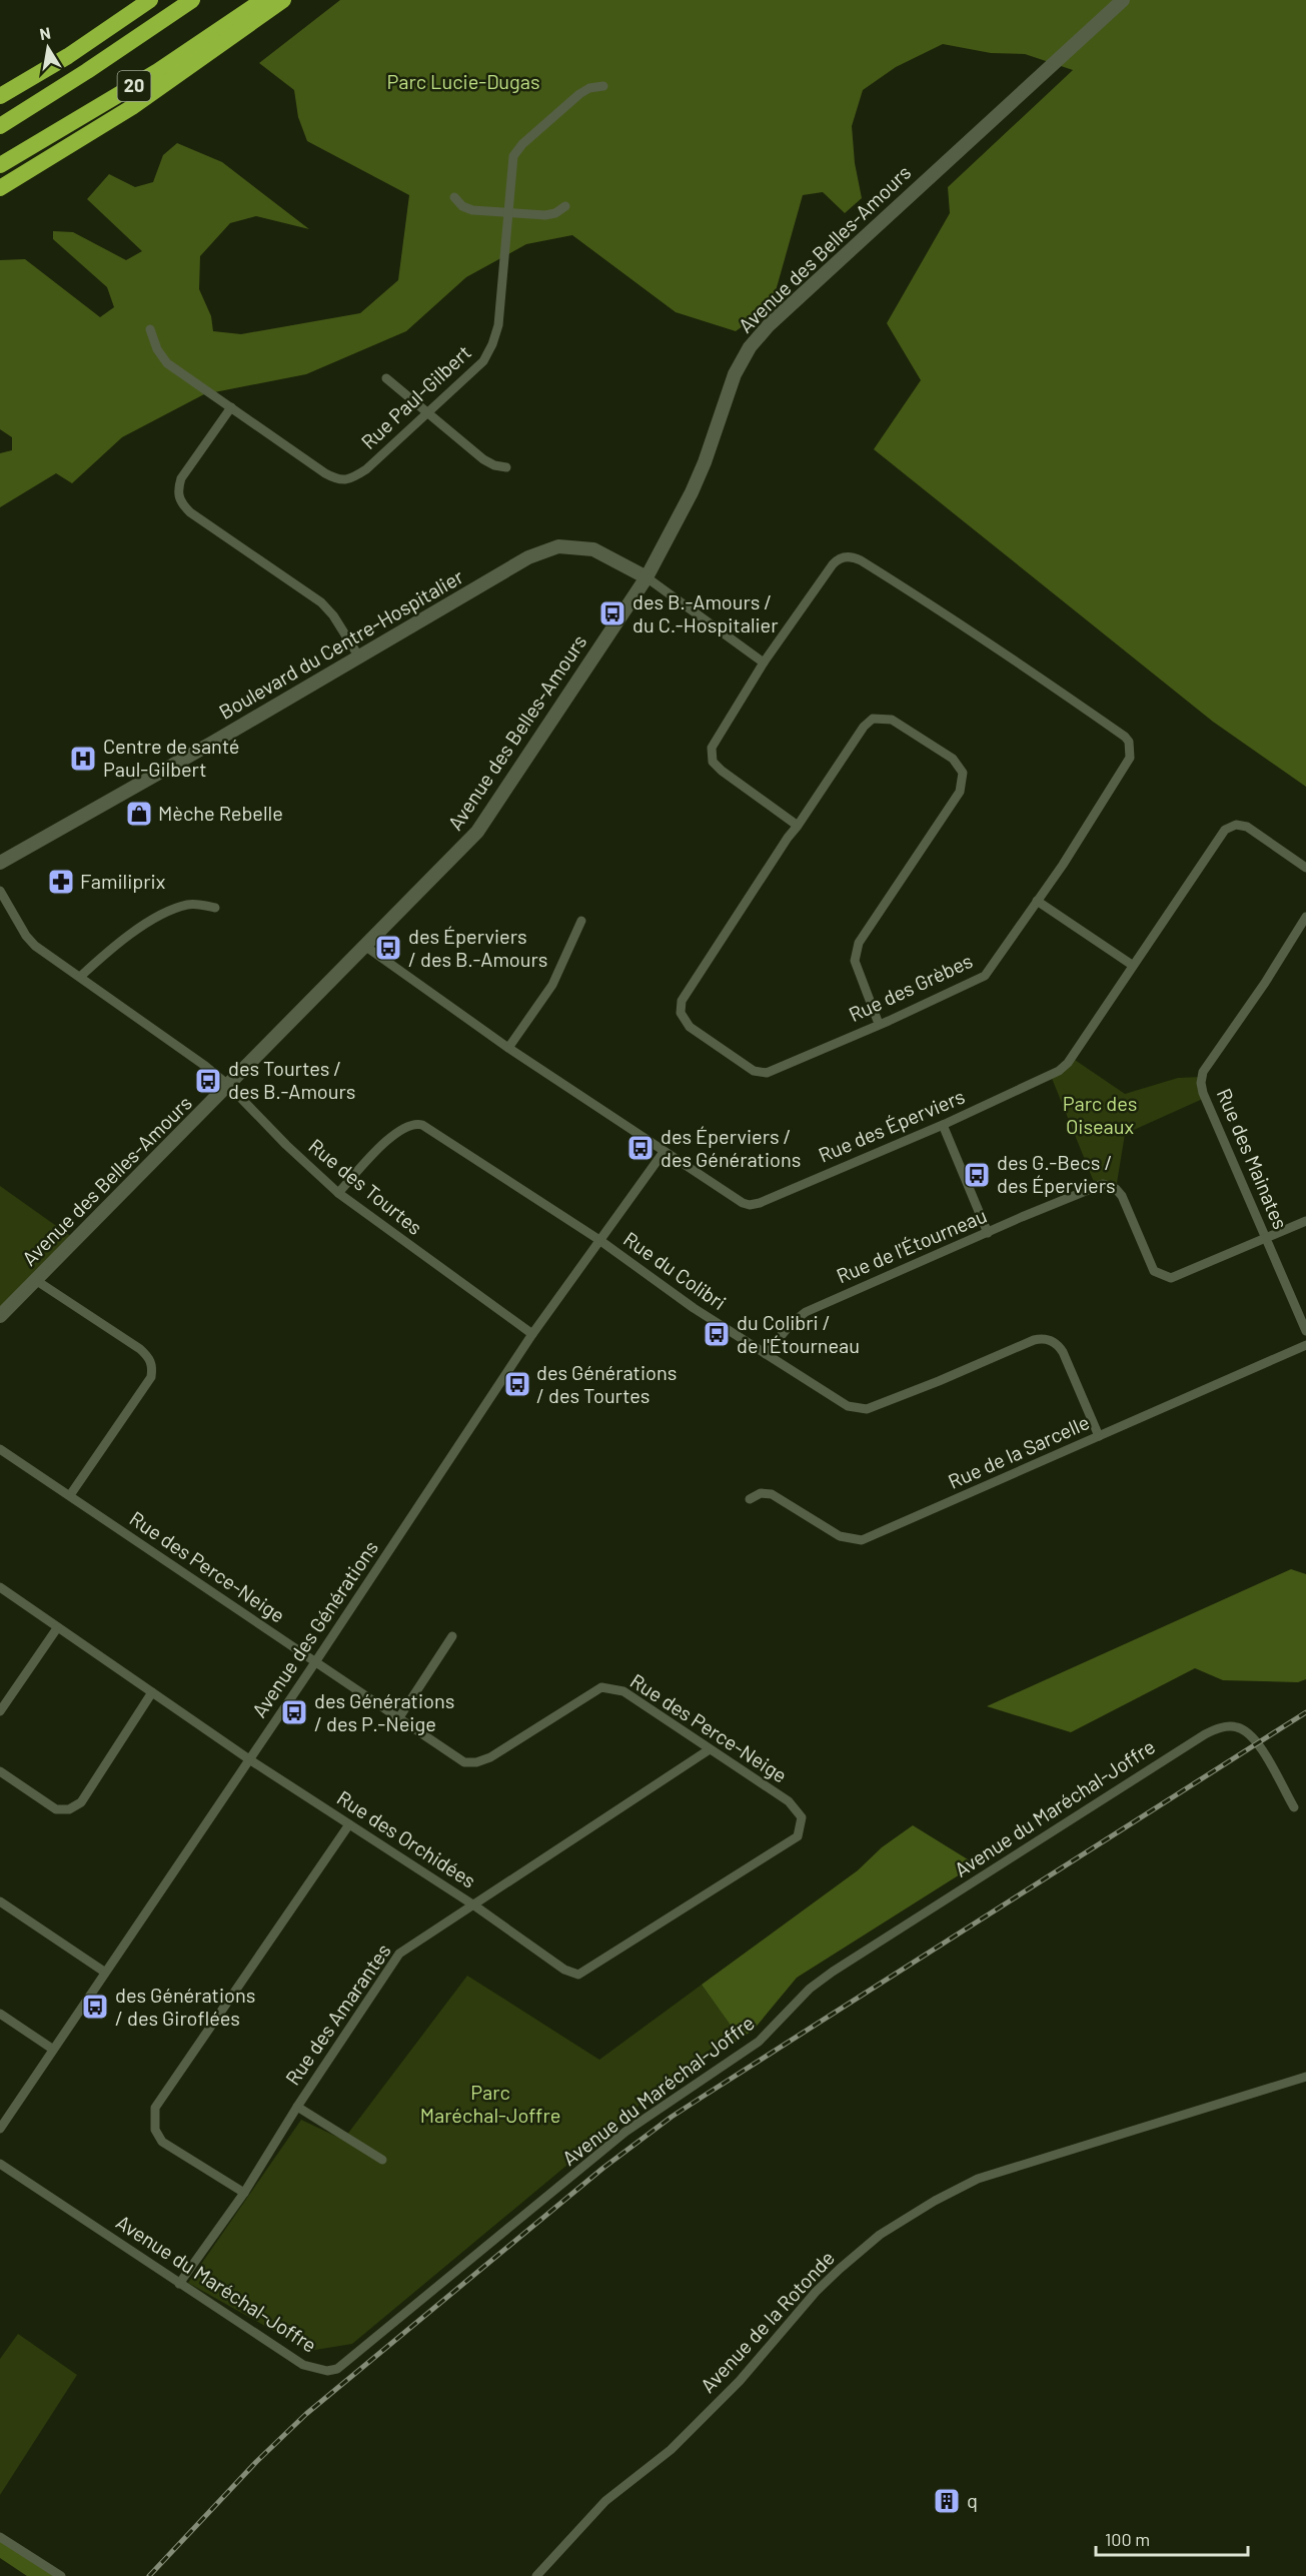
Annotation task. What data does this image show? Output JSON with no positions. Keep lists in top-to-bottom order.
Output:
{
  "streets": {
    "highway": ["20"],
    "street": [
      "Avenue des Belles-Amours",
      "Rue Paul-Gilbert",
      "Boulevard du Centre-Hospitalier",
      "Rue des Grèbes",
      "Rue des Éperviers",
      "Rue des Mainates",
      "Rue des Tourtes",
      "Rue de l'Étourneau",
      "Rue du Colibri",
      "Rue de la Sarcelle",
      "Rue des Perce-Neige",
      "Avenue des Générations",
      "Avenue du Maréchal-Joffre",
      "Rue des Orchidées",
      "Rue des Amarantes",
      "Avenue de la Rotonde"
    ]
  },
  "crossings": [
    ["Avenue des Belles-Amours", "Boulevard du Centre-Hospitalier"],
    ["Avenue des Belles-Amours", "Rue des Éperviers"],
    ["Avenue des Belles-Amours", "Rue des Tourtes"],
    ["Rue des Éperviers", "Avenue des Générations"],
    ["Rue des Mainates", "Rue de l'Étourneau"],
    ["Rue des Tourtes", "Rue du Colibri"],
    ["Rue des Tourtes", "Avenue des Générations"],
    ["Rue de l'Étourneau", "Rue du Colibri"],
    ["Rue du Colibri", "Rue de la Sarcelle"],
    ["Rue du Colibri", "Avenue des Générations"],
    ["Rue des Perce-Neige", "Avenue des Générations"],
    ["Rue des Perce-Neige", "Rue des Orchidées"],
    ["Rue des Perce-Neige", "Rue des Amarantes"],
    ["Avenue des Générations", "Rue des Orchidées"],
    ["Avenue du Maréchal-Joffre", "Rue des Amarantes"],
    ["Rue des Orchidées", "Rue des Amarantes"]
  ],
  "parks": ["Parc Lucie-Dugas", "Parc des Oiseaux", "Parc Maréchal-Joffre"],
  "places": {
    "bus stop": [
      "des B.-Amours / du C.-Hospitalier",
      "des Éperviers / des B.-Amours",
      "des Tourtes / des B.-Amours",
      "des Éperviers / des Générations",
      "des G.-Becs / des Éperviers",
      "du Colibri / de l'Étourneau",
      "des Générations / des Tourtes",
      "des Générations / des P.-Neige",
      "des Générations / des Giroflées"
    ],
    "hospital": ["Centre de santé Paul-Gilbert"],
    "shop": ["Mèche Rebelle"],
    "pharmacy": ["Familiprix"],
    "building": ["q"]
  },
  "scale_bar": "100 m",
  "north": "top"
}
